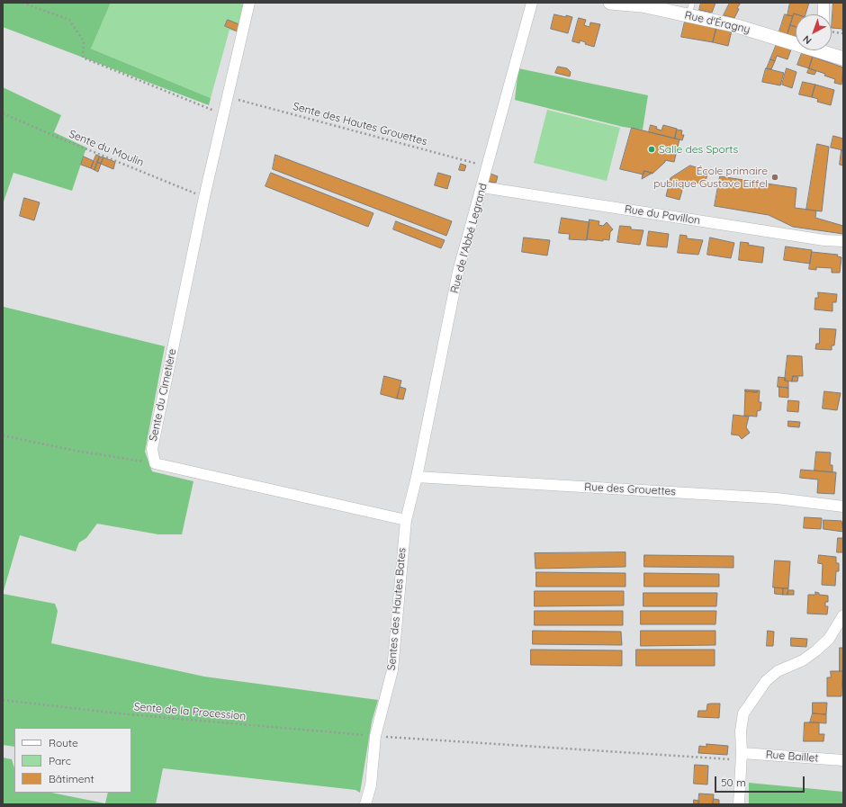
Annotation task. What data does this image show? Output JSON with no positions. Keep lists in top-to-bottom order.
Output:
{
  "streets": {
    "street": [
      "Rue d'Éragny",
      "Rue du Pavillon",
      "Rue de l'Abbé Legrand",
      "Sente du Cimetière",
      "Rue des Grouettes",
      "Sentes des Hautes Bates",
      "Rue Baillet"
    ],
    "path": ["Sente des Hautes Grouettes", "Sente du Moulin", "Sente de la Procession"]
  },
  "crossings": [
    ["Sente des Hautes Grouettes", "Rue de l'Abbé Legrand"],
    ["Sente des Hautes Grouettes", "Sente du Cimetière"],
    ["Sente du Moulin", "Sente du Cimetière"],
    ["Rue du Pavillon", "Rue de l'Abbé Legrand"],
    ["Rue de l'Abbé Legrand", "Rue des Grouettes"],
    ["Rue de l'Abbé Legrand", "Sentes des Hautes Bates"],
    ["Rue des Grouettes", "Sentes des Hautes Bates"],
    ["Sentes des Hautes Bates", "Sente de la Procession"],
    ["Sente de la Procession", "Rue Baillet"]
  ],
  "places": ["Salle des Sports", "École primaire publique Gustave Eiffel"],
  "legend": ["Route", "Parc", "Bâtiment"],
  "scale_bar": "50 m",
  "north": "bottom left"
}
